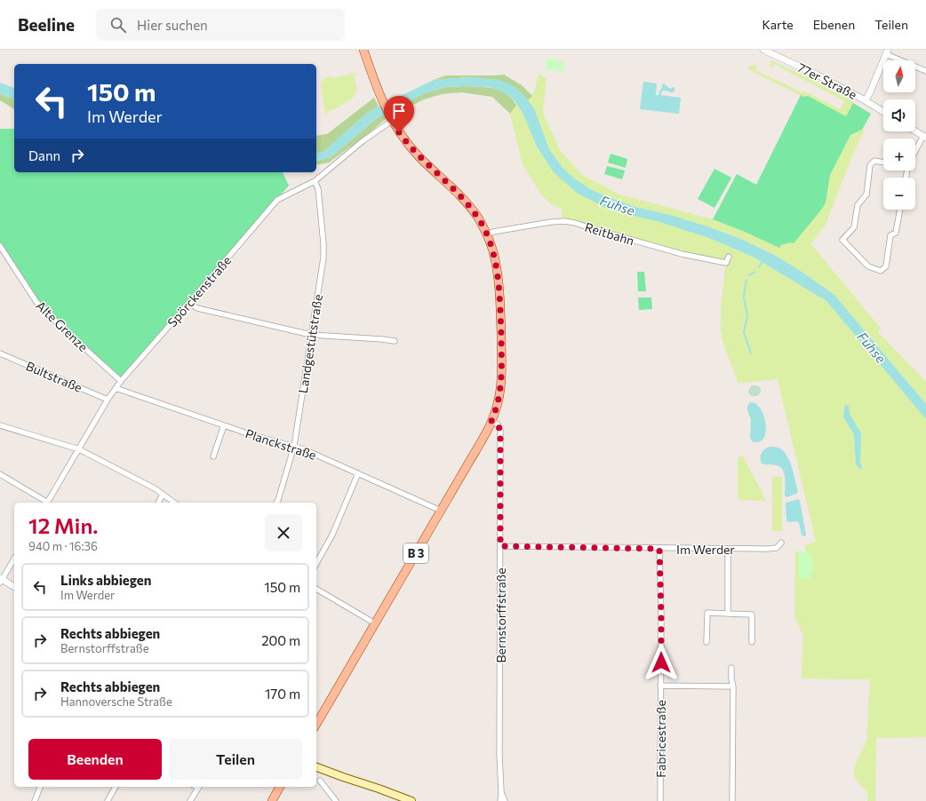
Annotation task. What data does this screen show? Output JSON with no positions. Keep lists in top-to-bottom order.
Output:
{
  "streets": {
    "main road": ["B 3"],
    "street": [
      "77er Straße",
      "Reitbahn",
      "Spörckenstraße",
      "Alte Grenze",
      "Landgestütstraße",
      "Bultstraße",
      "Planckstraße",
      "Im Werder",
      "Bernstorffstraße",
      "Fabricestraße"
    ]
  },
  "crossings": [
    ["Reitbahn", "B 3"],
    ["Spörckenstraße", "Alte Grenze"],
    ["Spörckenstraße", "Landgestütstraße"],
    ["Spörckenstraße", "Bultstraße"],
    ["Spörckenstraße", "Planckstraße"],
    ["Spörckenstraße", "B 3"],
    ["Landgestütstraße", "Planckstraße"],
    ["Planckstraße", "B 3"],
    ["Im Werder", "Bernstorffstraße"],
    ["Im Werder", "Fabricestraße"],
    ["B 3", "Bernstorffstraße"]
  ],
  "water": ["Fuhse"],
  "north": "top",
  "page": {
    "header": "Beeline",
    "search": "Hier suchen",
    "nav": ["Karte", "Ebenen", "Teilen"],
    "map_buttons": ["+", "−"],
    "turn": ["150 m", "Im Werder"],
    "then": "Dann",
    "heading": ["12 Min.", "940 m · 16:36"],
    "list": [
      {
        "name": "Links abbiegen",
        "note": "Im Werder",
        "value": "150 m"
      },
      {
        "name": "Rechts abbiegen",
        "note": "Bernstorffstraße",
        "value": "200 m"
      },
      {
        "name": "Rechts abbiegen",
        "note": "Hannoversche Straße",
        "value": "170 m"
      }
    ],
    "buttons": ["Beenden", "Teilen"]
  }
}
